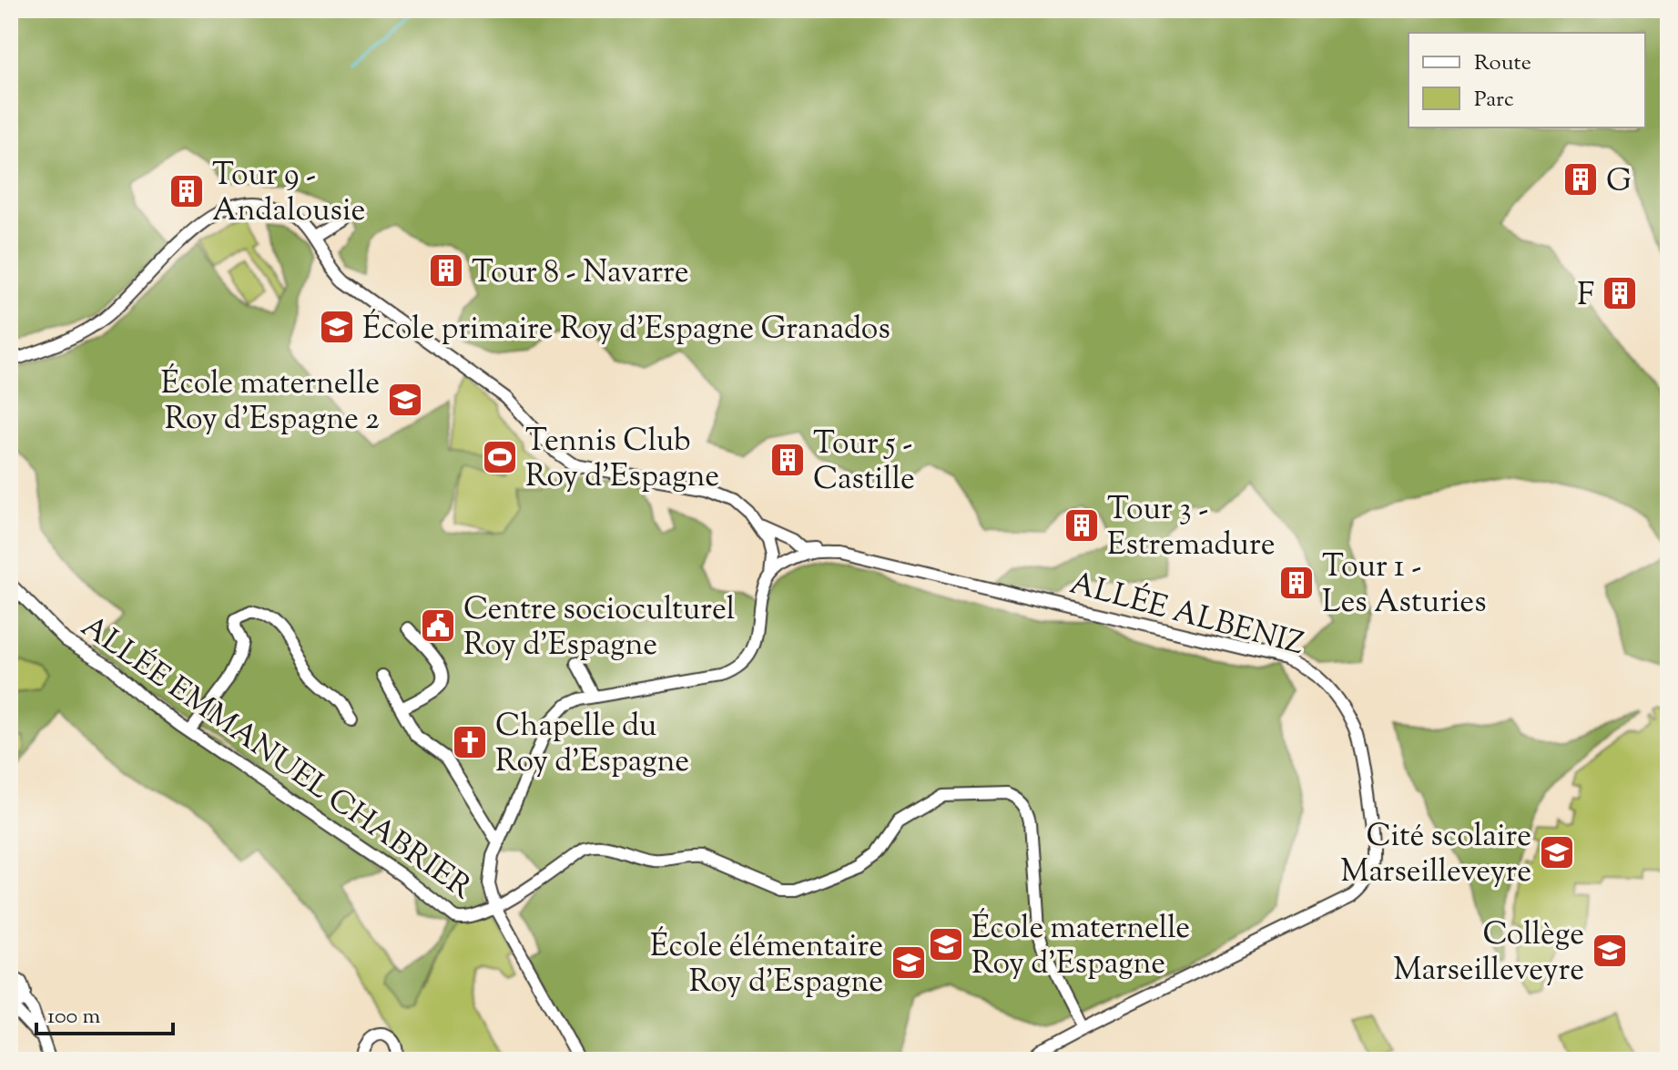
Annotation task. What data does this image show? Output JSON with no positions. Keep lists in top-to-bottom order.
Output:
{
  "streets": {
    "street": ["ALLÉE ALBENIZ", "ALLÉE EMMANUEL CHABRIER"]
  },
  "crossings": [
    ["ALLÉE ALBENIZ", "ALLÉE EMMANUEL CHABRIER"]
  ],
  "places": {
    "building": [
      "G",
      "Tour 9 - Andalousie",
      "Tour 8 - Navarre",
      "F",
      "Tour 5 - Castille",
      "Tour 3 - Estremadure",
      "Tour 1 - Les Asturies"
    ],
    "school or university": [
      "École primaire Roy d'Espagne Granados",
      "École maternelle Roy d'Espagne 2",
      "Cité scolaire Marseilleveyre",
      "École maternelle Roy d'Espagne",
      "Collège Marseilleveyre",
      "École élémentaire Roy d'Espagne"
    ],
    "sports": ["Tennis Club Roy d'Espagne"],
    "public building": ["Centre socioculturel Roy d'Espagne"],
    "church": ["Chapelle du Roy d’Espagne"]
  },
  "legend": ["Route", "Parc"],
  "scale_bar": "100 m"
}
